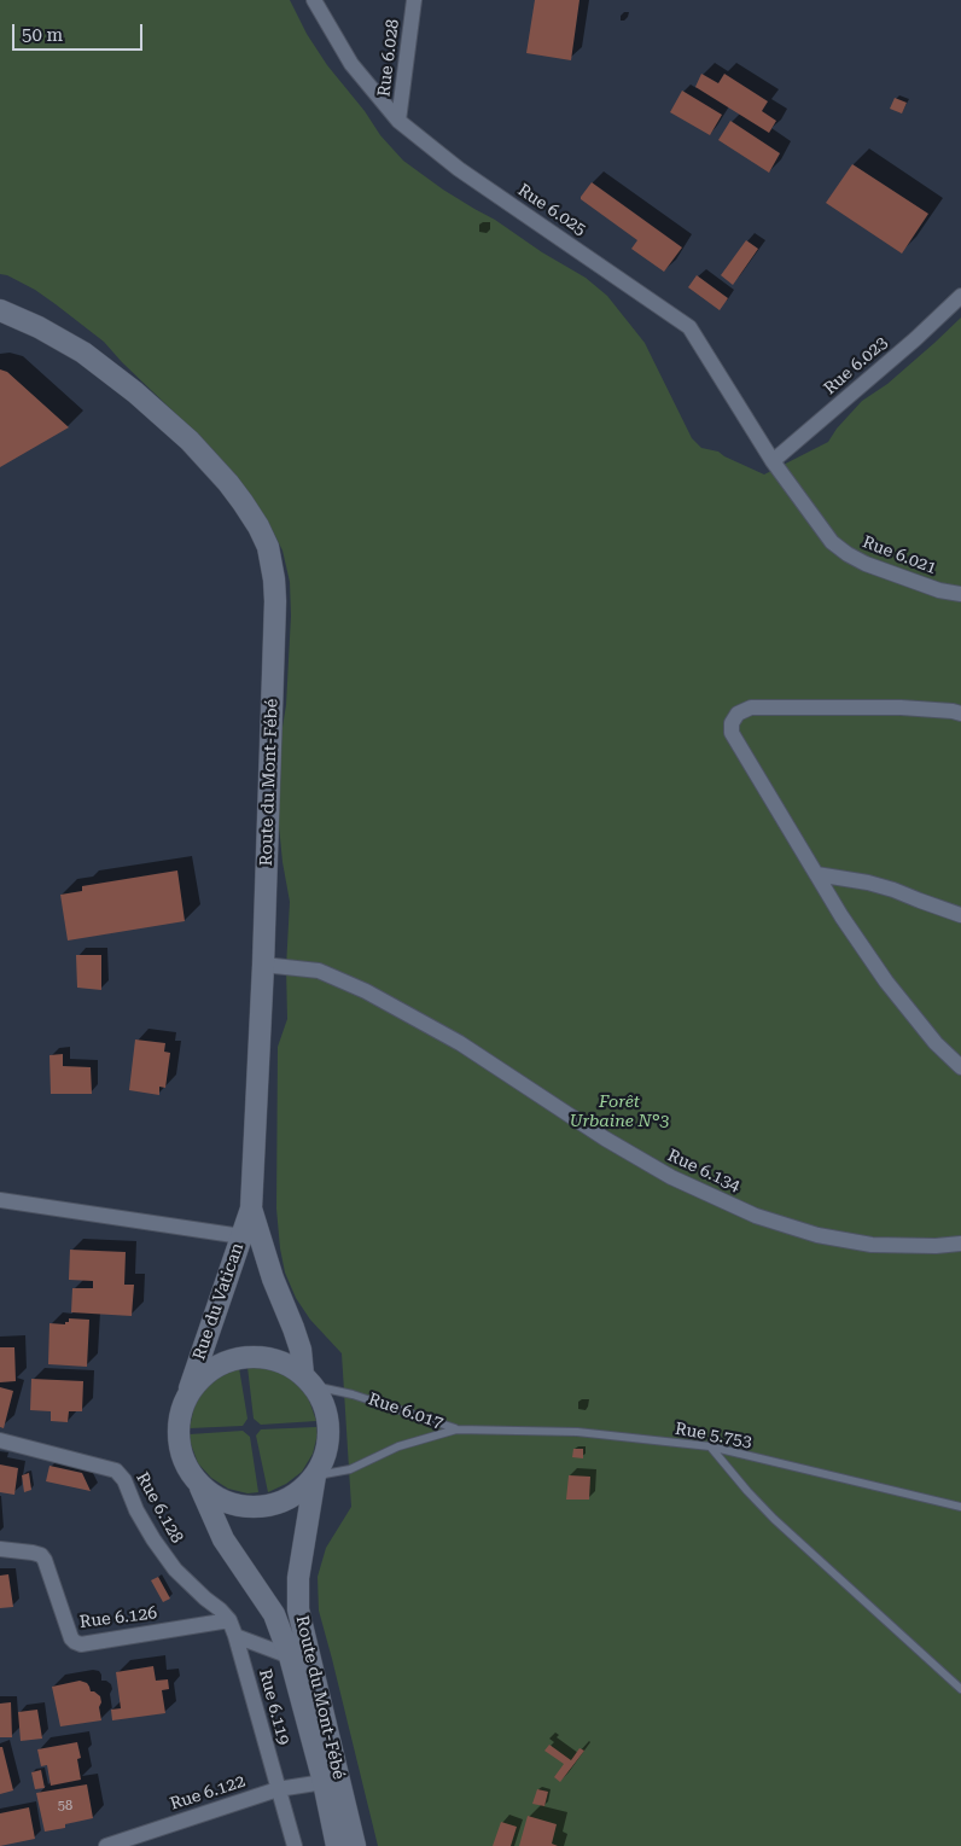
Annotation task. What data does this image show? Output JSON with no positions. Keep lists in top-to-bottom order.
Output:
{
  "streets": {
    "street": [
      "Rue 6.028",
      "Rue 6.025",
      "Rue 6.023",
      "Rue 6.021",
      "Route du Mont-Fébé",
      "Rue 6.134",
      "Rue du Vatican",
      "Rue 6.017",
      "Rue 6.128",
      "Rue 6.126",
      "Rue 6.119",
      "Rue 6.122"
    ],
    "lane": ["Rue 5.753"]
  },
  "crossings": [
    ["Rue 6.028", "Rue 6.025"],
    ["Rue 6.025", "Rue 6.023"],
    ["Rue 6.025", "Rue 6.021"],
    ["Rue 6.023", "Rue 6.021"],
    ["Route du Mont-Fébé", "Rue 6.134"],
    ["Route du Mont-Fébé", "Rue du Vatican"],
    ["Route du Mont-Fébé", "Rue 6.017"],
    ["Route du Mont-Fébé", "Rue 6.122"],
    ["Rue du Vatican", "Rue 6.017"],
    ["Rue 6.017", "Rue 5.753"],
    ["Rue 6.128", "Rue 6.126"],
    ["Rue 6.128", "Rue 6.119"],
    ["Rue 6.119", "Rue 6.122"]
  ],
  "parks": ["Forêt Urbaine N°3"],
  "house_numbers": ["58"],
  "scale_bar": "50 m"
}
